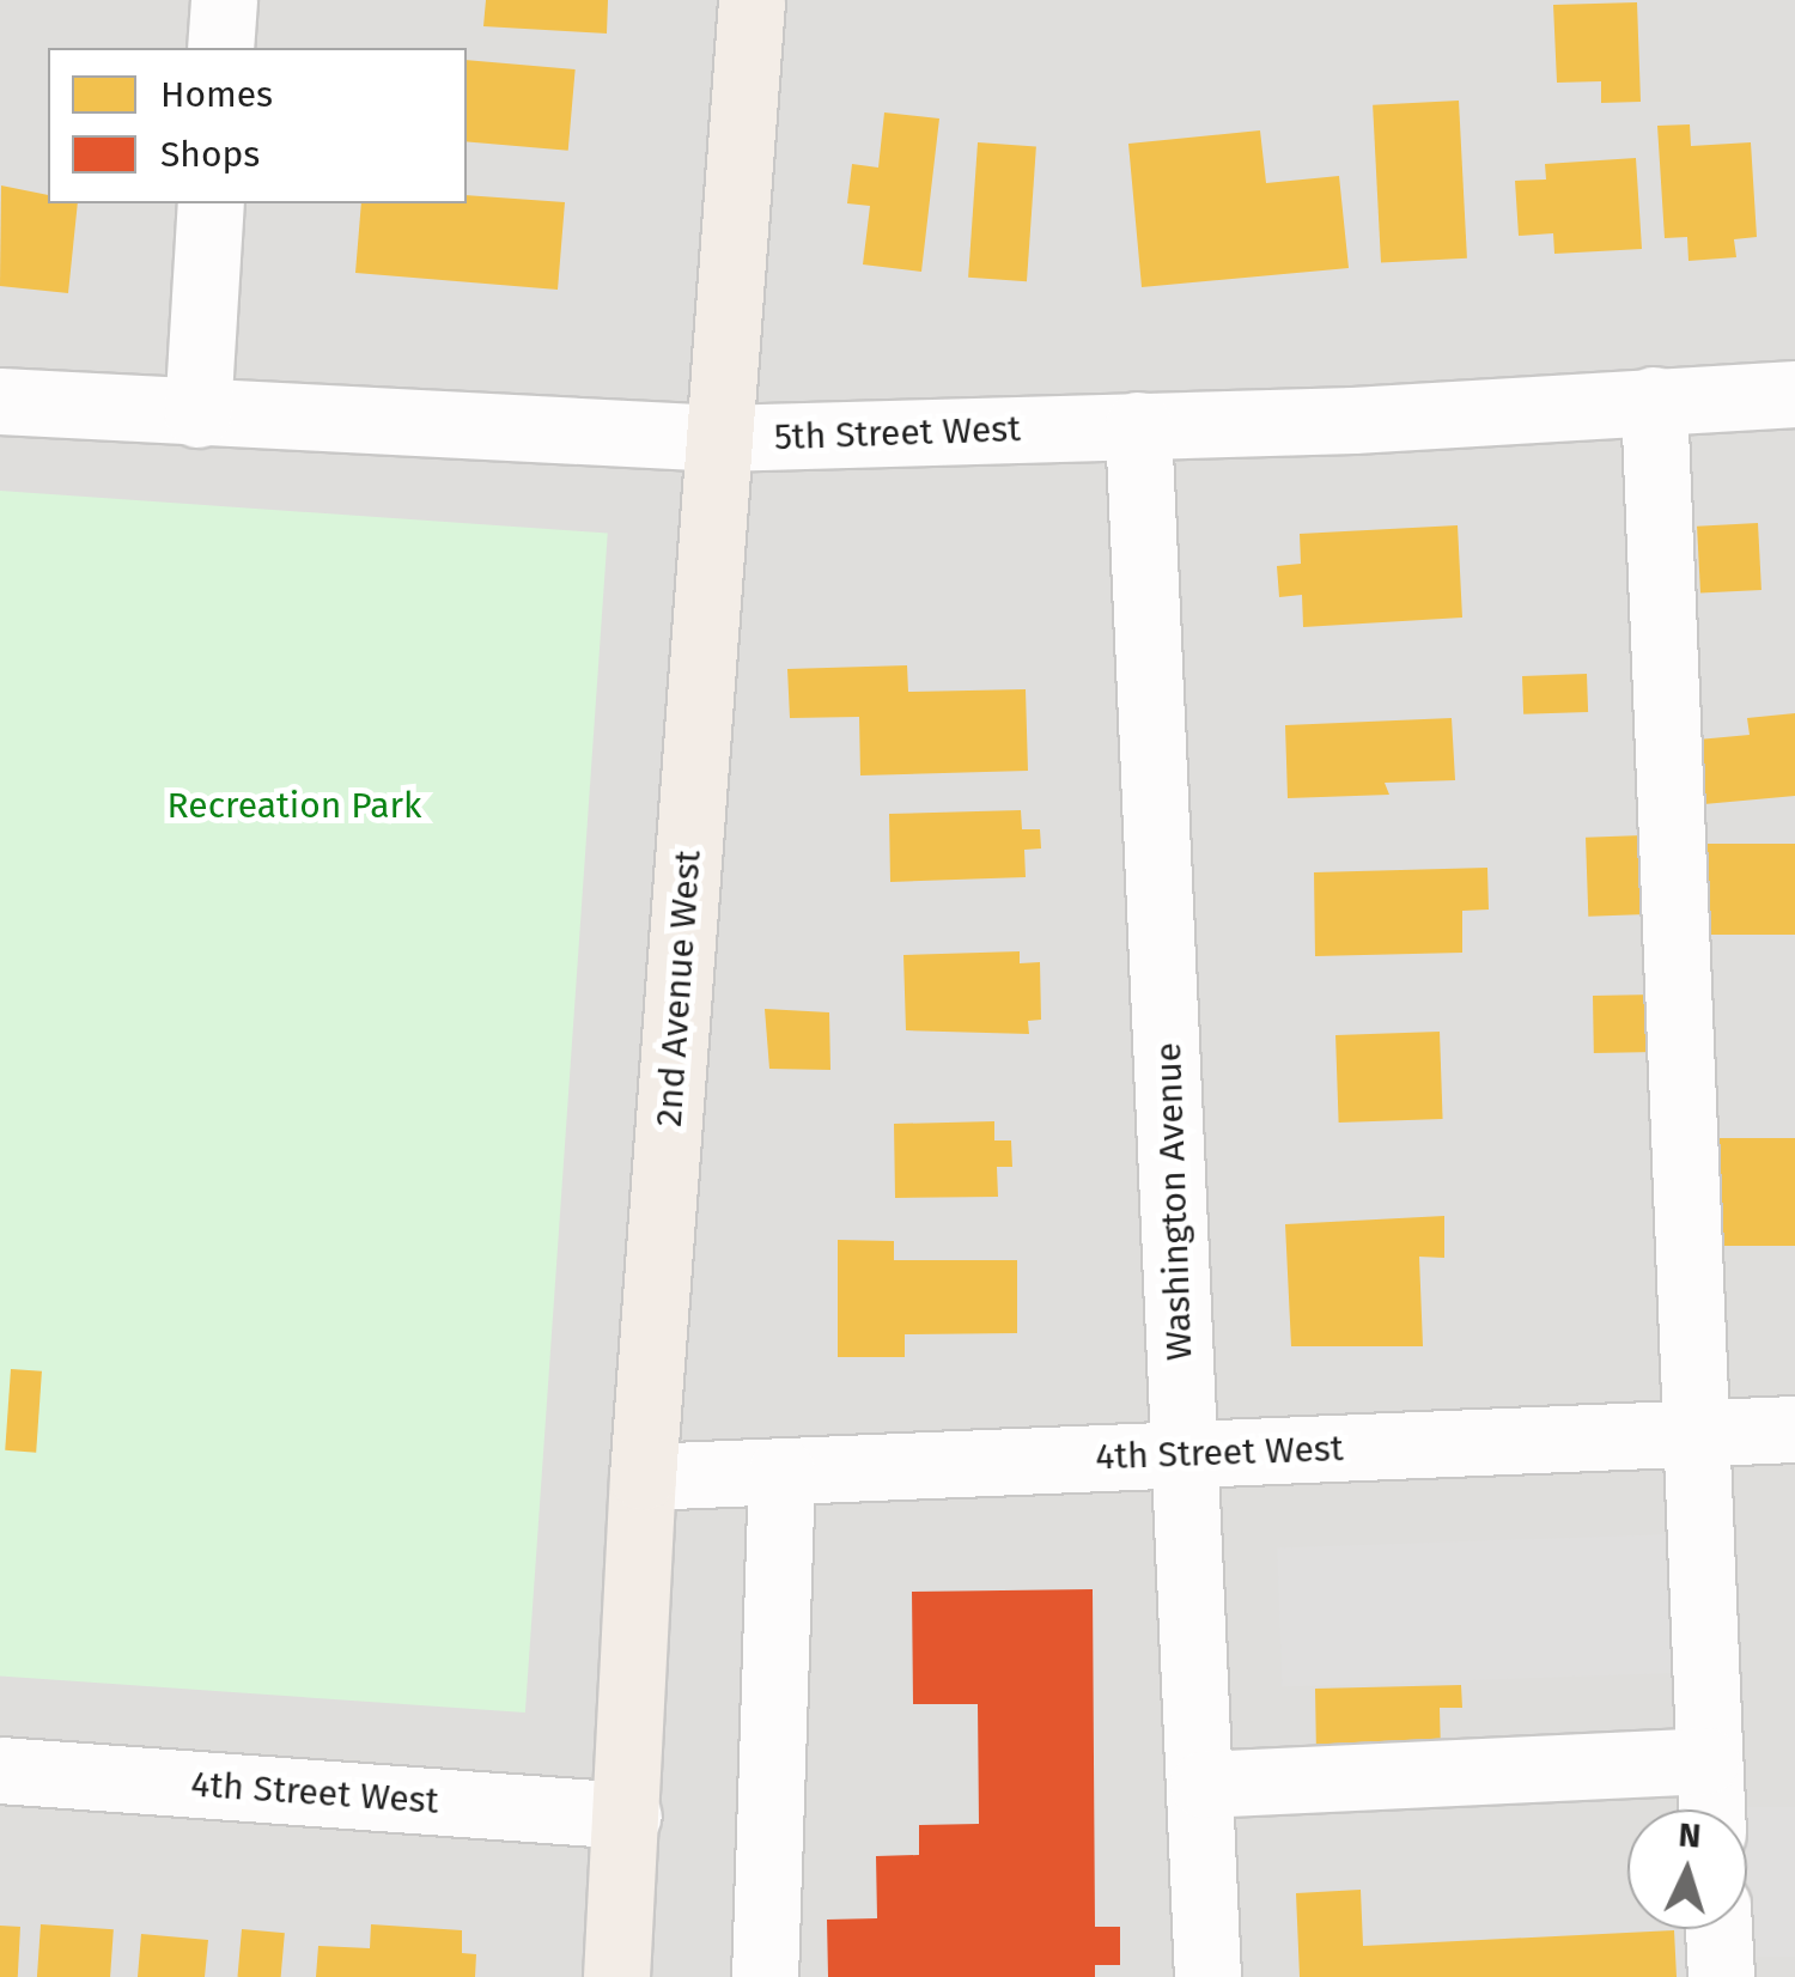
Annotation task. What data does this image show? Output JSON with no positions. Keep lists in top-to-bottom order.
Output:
{
  "streets": {
    "main road": ["2nd Avenue West"],
    "street": ["5th Street West", "Washington Avenue", "4th Street West"]
  },
  "crossings": [
    ["5th Street West", "2nd Avenue West"],
    ["5th Street West", "Washington Avenue"],
    ["2nd Avenue West", "4th Street West"],
    ["Washington Avenue", "4th Street West"]
  ],
  "parks": ["Recreation Park"],
  "legend": ["Homes", "Shops"],
  "north": "top"
}
